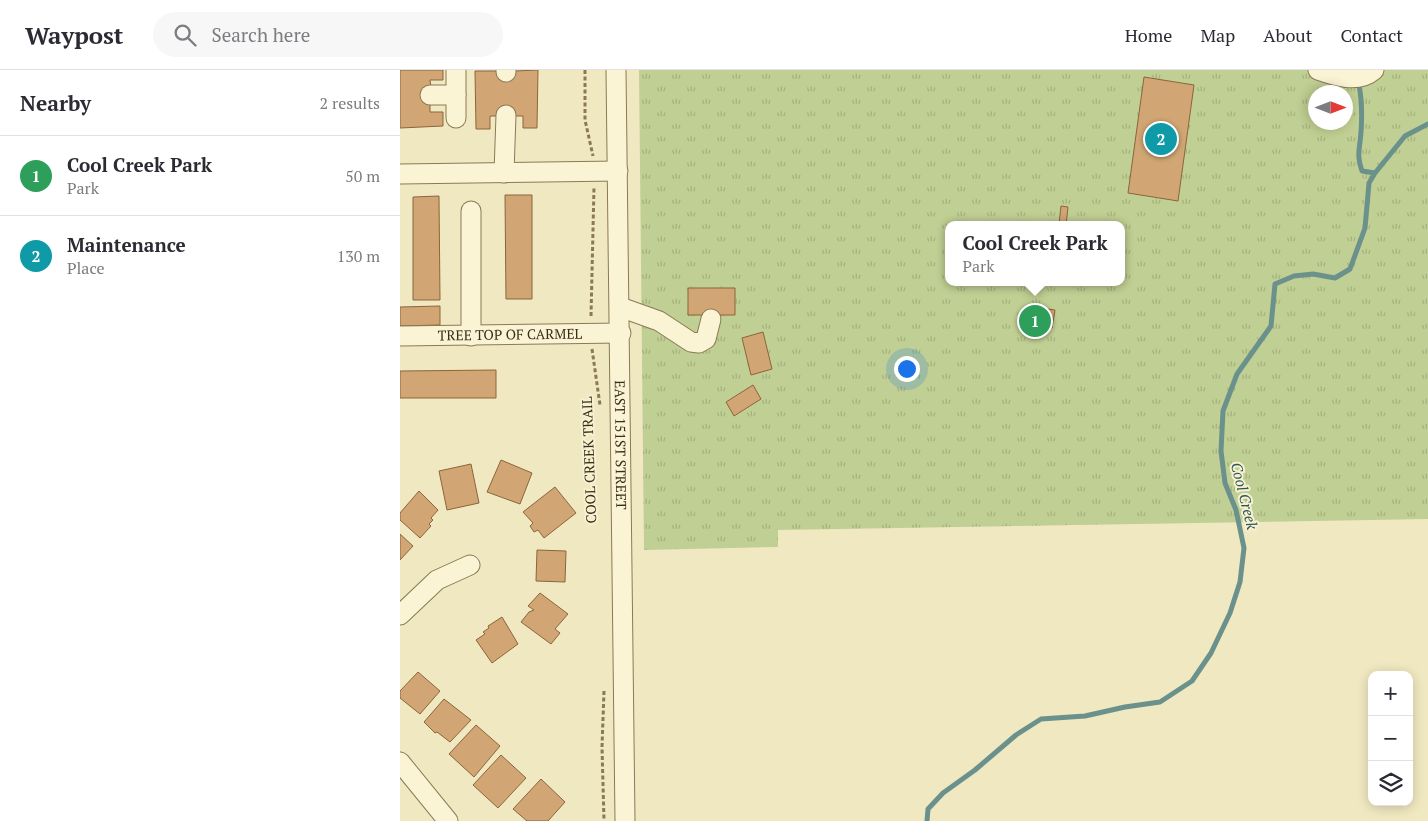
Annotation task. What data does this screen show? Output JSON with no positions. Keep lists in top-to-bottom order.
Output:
{
  "streets": {
    "street": ["TREE TOP OF CARMEL", "EAST 151ST STREET"],
    "path": ["COOL CREEK TRAIL"]
  },
  "crossings": [
    ["TREE TOP OF CARMEL", "EAST 151ST STREET"],
    ["TREE TOP OF CARMEL", "COOL CREEK TRAIL"]
  ],
  "water": ["Cool Creek"],
  "north": "right",
  "page": {
    "header": "Waypost",
    "search": "Search here",
    "nav": [
      "Home",
      "Map",
      "About",
      "Contact"
    ],
    "heading": ["Nearby", "2 results"],
    "pins": ["2", "1"],
    "list": [
      {
        "mark": "1",
        "name": "Cool Creek Park",
        "note": "Park",
        "value": "50 m"
      },
      {
        "mark": "2",
        "name": "Maintenance",
        "note": "Place",
        "value": "130 m"
      }
    ],
    "popup": ["Cool Creek Park", "Park"],
    "map_buttons": ["+", "−"]
  }
}
